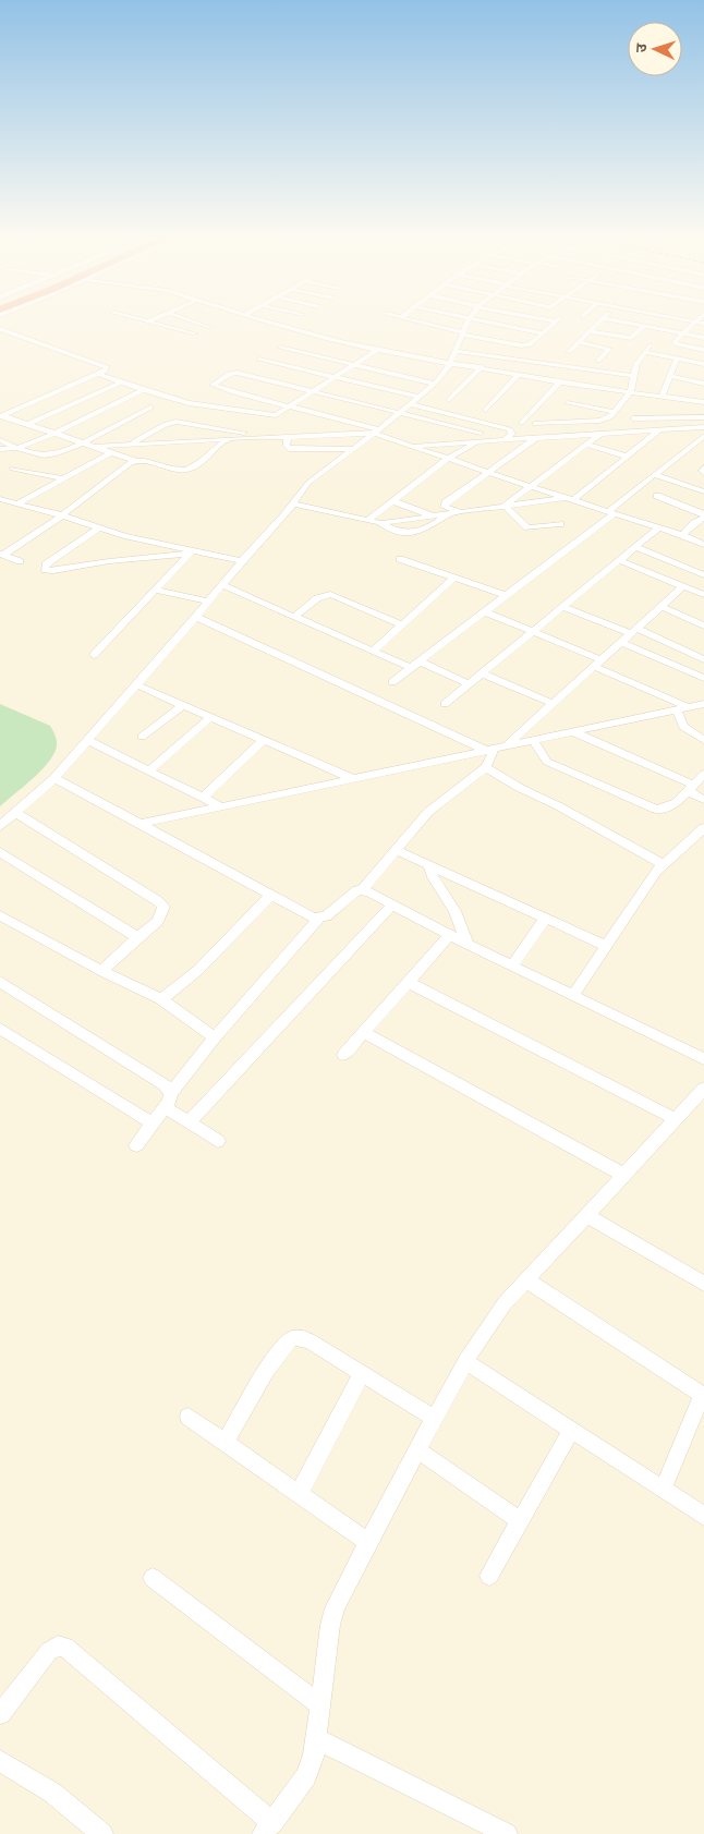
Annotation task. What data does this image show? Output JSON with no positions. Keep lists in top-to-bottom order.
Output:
{
  "north": "left"
}
